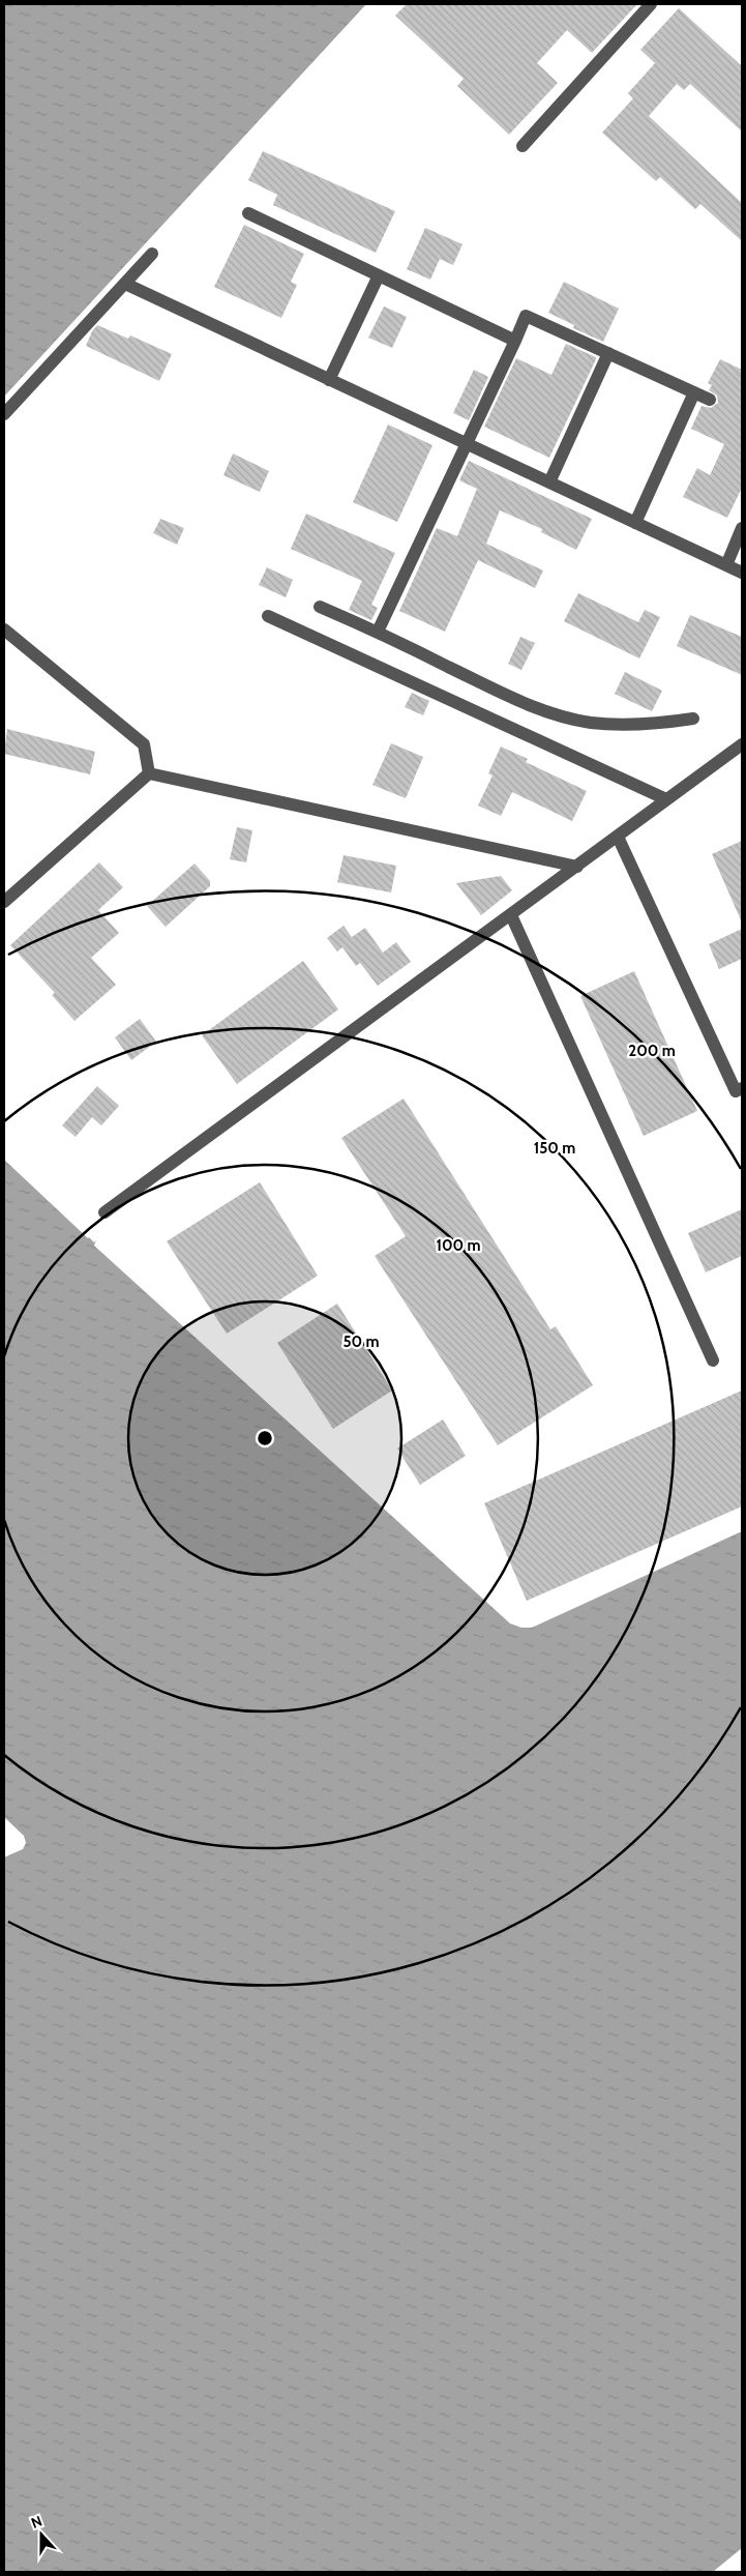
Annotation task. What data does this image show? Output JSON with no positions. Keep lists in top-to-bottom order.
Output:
{
  "north": "top",
  "rings": [
    "200 m",
    "150 m",
    "100 m",
    "50 m"
  ]
}
